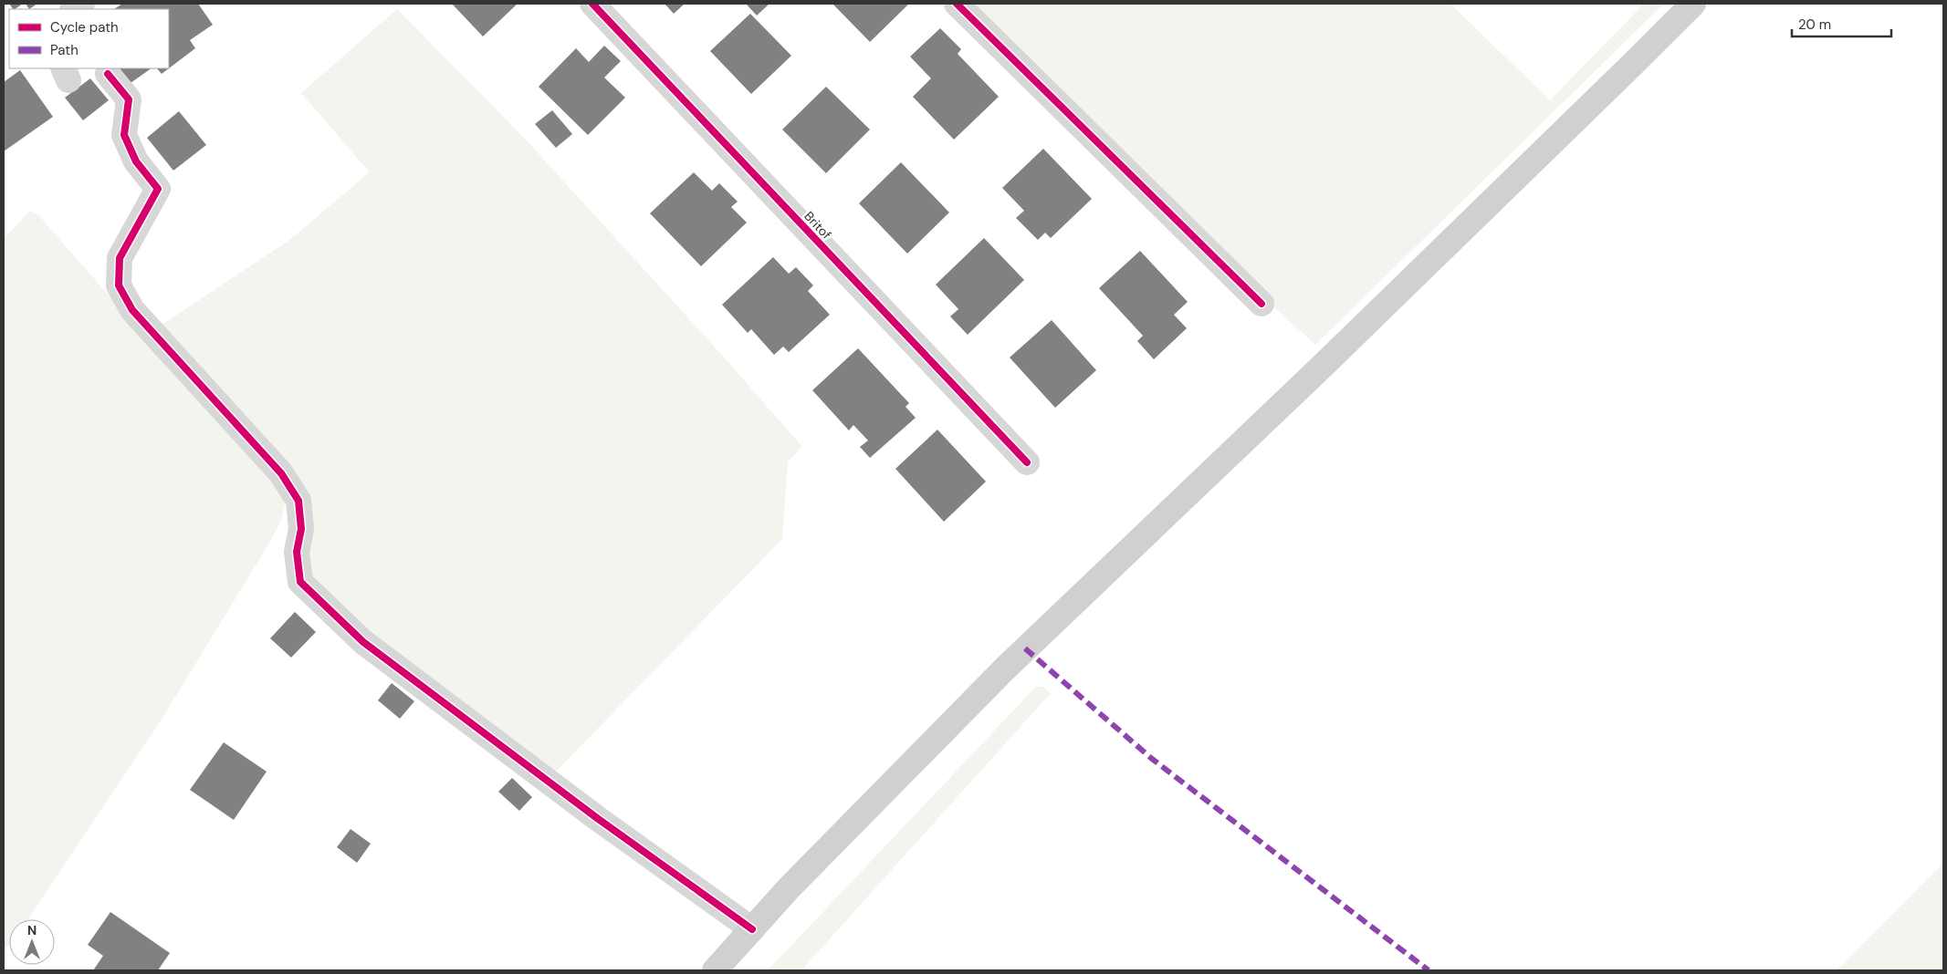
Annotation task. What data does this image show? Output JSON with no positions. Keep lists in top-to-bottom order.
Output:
{
  "streets": {
    "street": ["Britof"]
  },
  "legend": ["Cycle path", "Path"],
  "scale_bar": "20 m",
  "north": "top"
}
